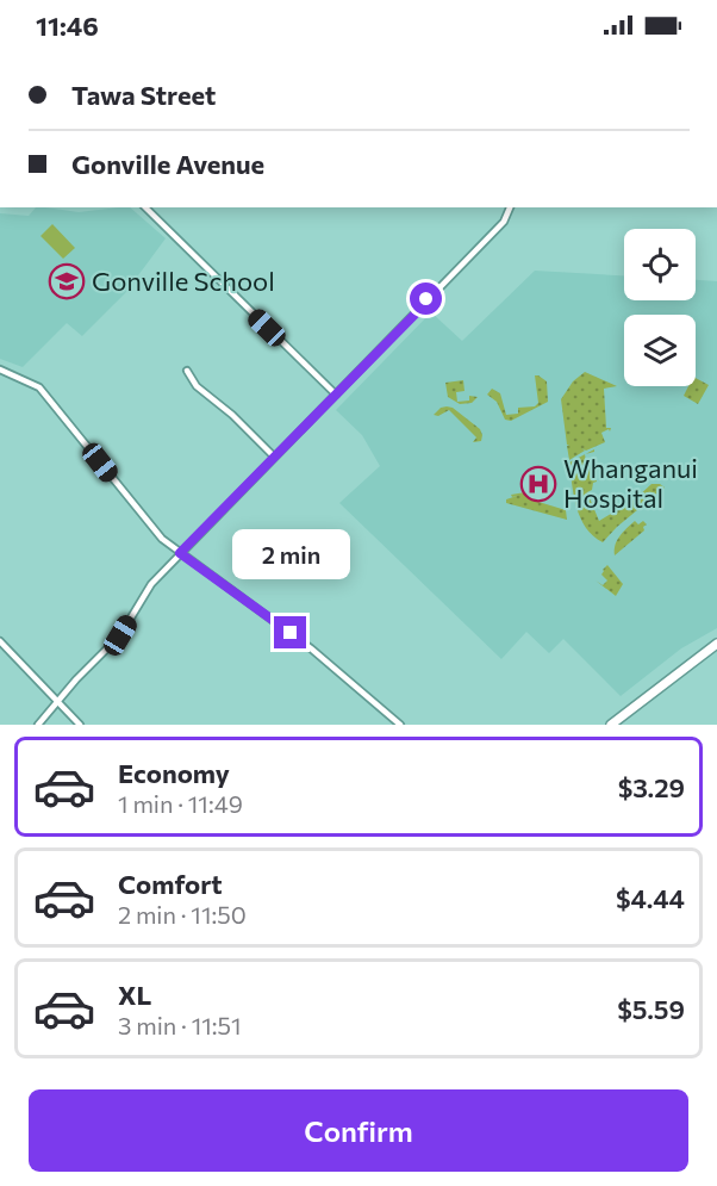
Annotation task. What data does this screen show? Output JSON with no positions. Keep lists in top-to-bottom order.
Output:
{
  "places": {
    "school or university": ["Gonville School"],
    "hospital": ["Whanganui Hospital"]
  },
  "page": {
    "status": "11:46",
    "banner": ["Tawa Street", "Gonville Avenue"],
    "bubble": "2 min",
    "list": [
      {
        "name": "Economy",
        "note": "1 min · 11:49",
        "value": "$3.29"
      },
      {
        "name": "Comfort",
        "note": "2 min · 11:50",
        "value": "$4.44"
      },
      {
        "name": "XL",
        "note": "3 min · 11:51",
        "value": "$5.59"
      }
    ],
    "buttons": "Confirm"
  }
}
